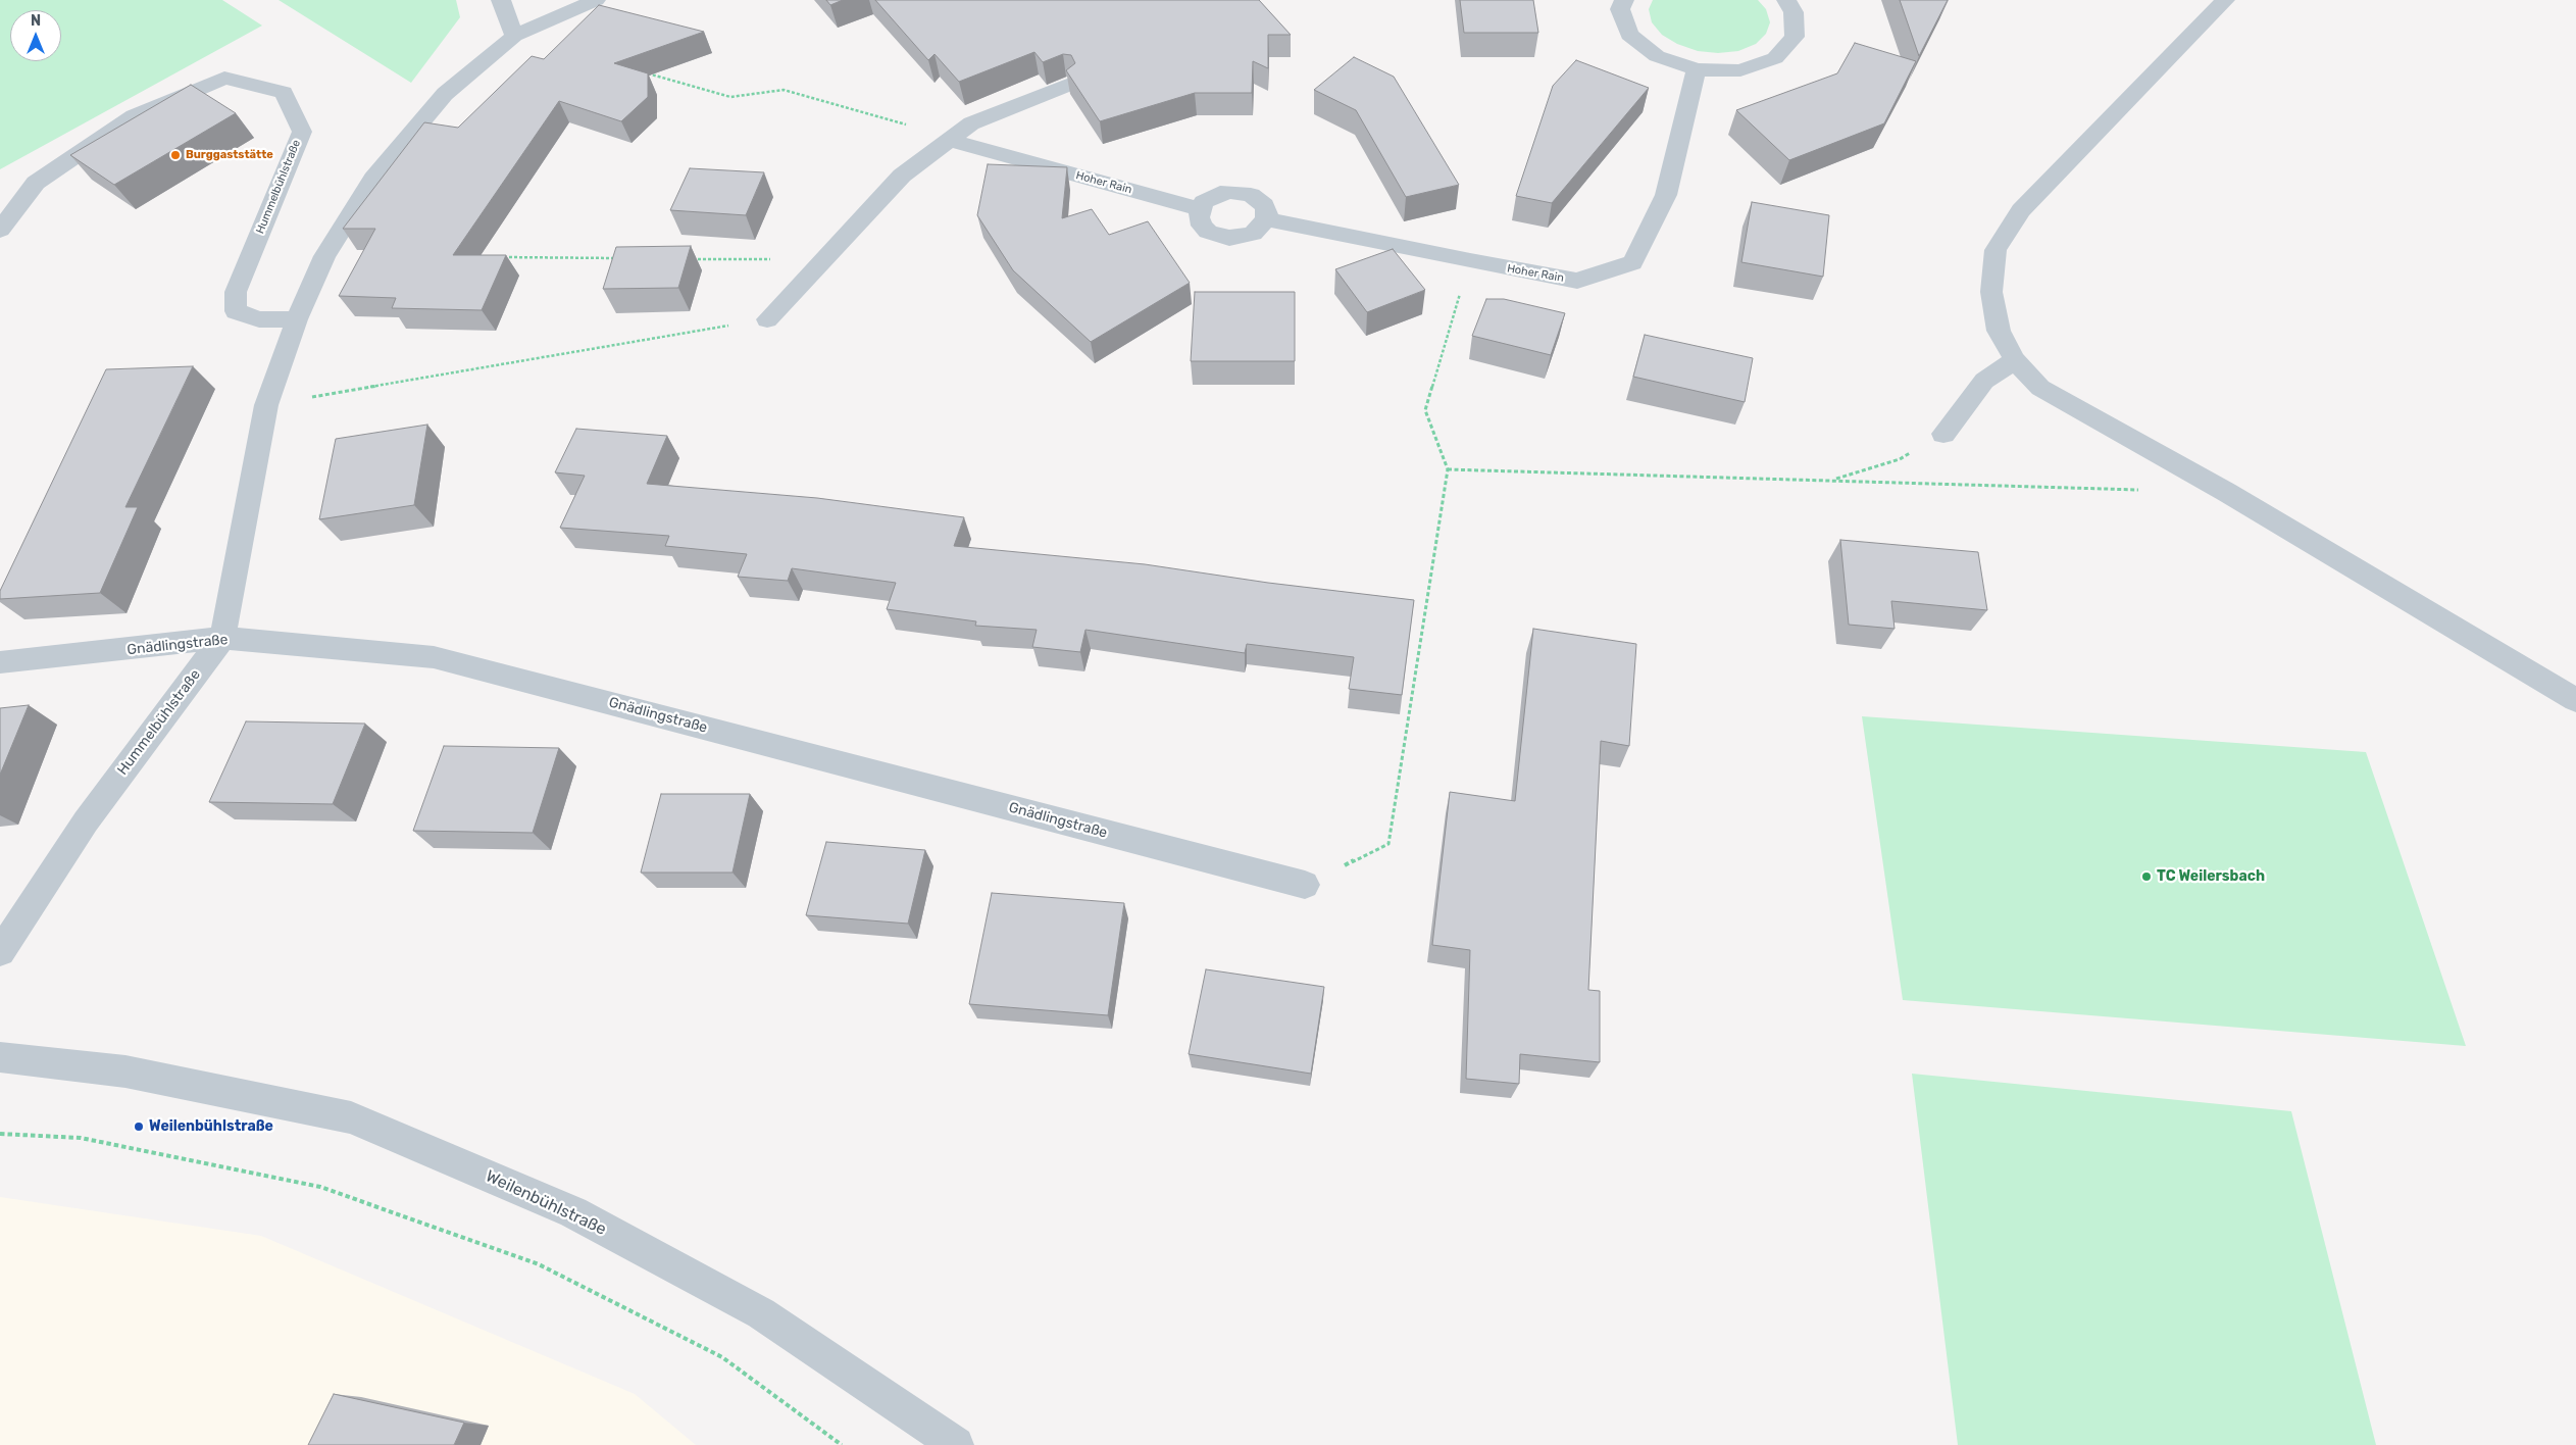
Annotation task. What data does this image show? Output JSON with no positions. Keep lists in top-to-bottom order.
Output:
{
  "streets": {
    "street": [
      "Hoher Rain",
      "Hummelbühlstraße",
      "Gnädlingstraße",
      "Weilenbühlstraße"
    ]
  },
  "crossings": [
    ["Hummelbühlstraße", "Gnädlingstraße"]
  ],
  "places": ["Burggaststätte", "TC Weilersbach", "Weilenbühlstraße"],
  "north": "top"
}
